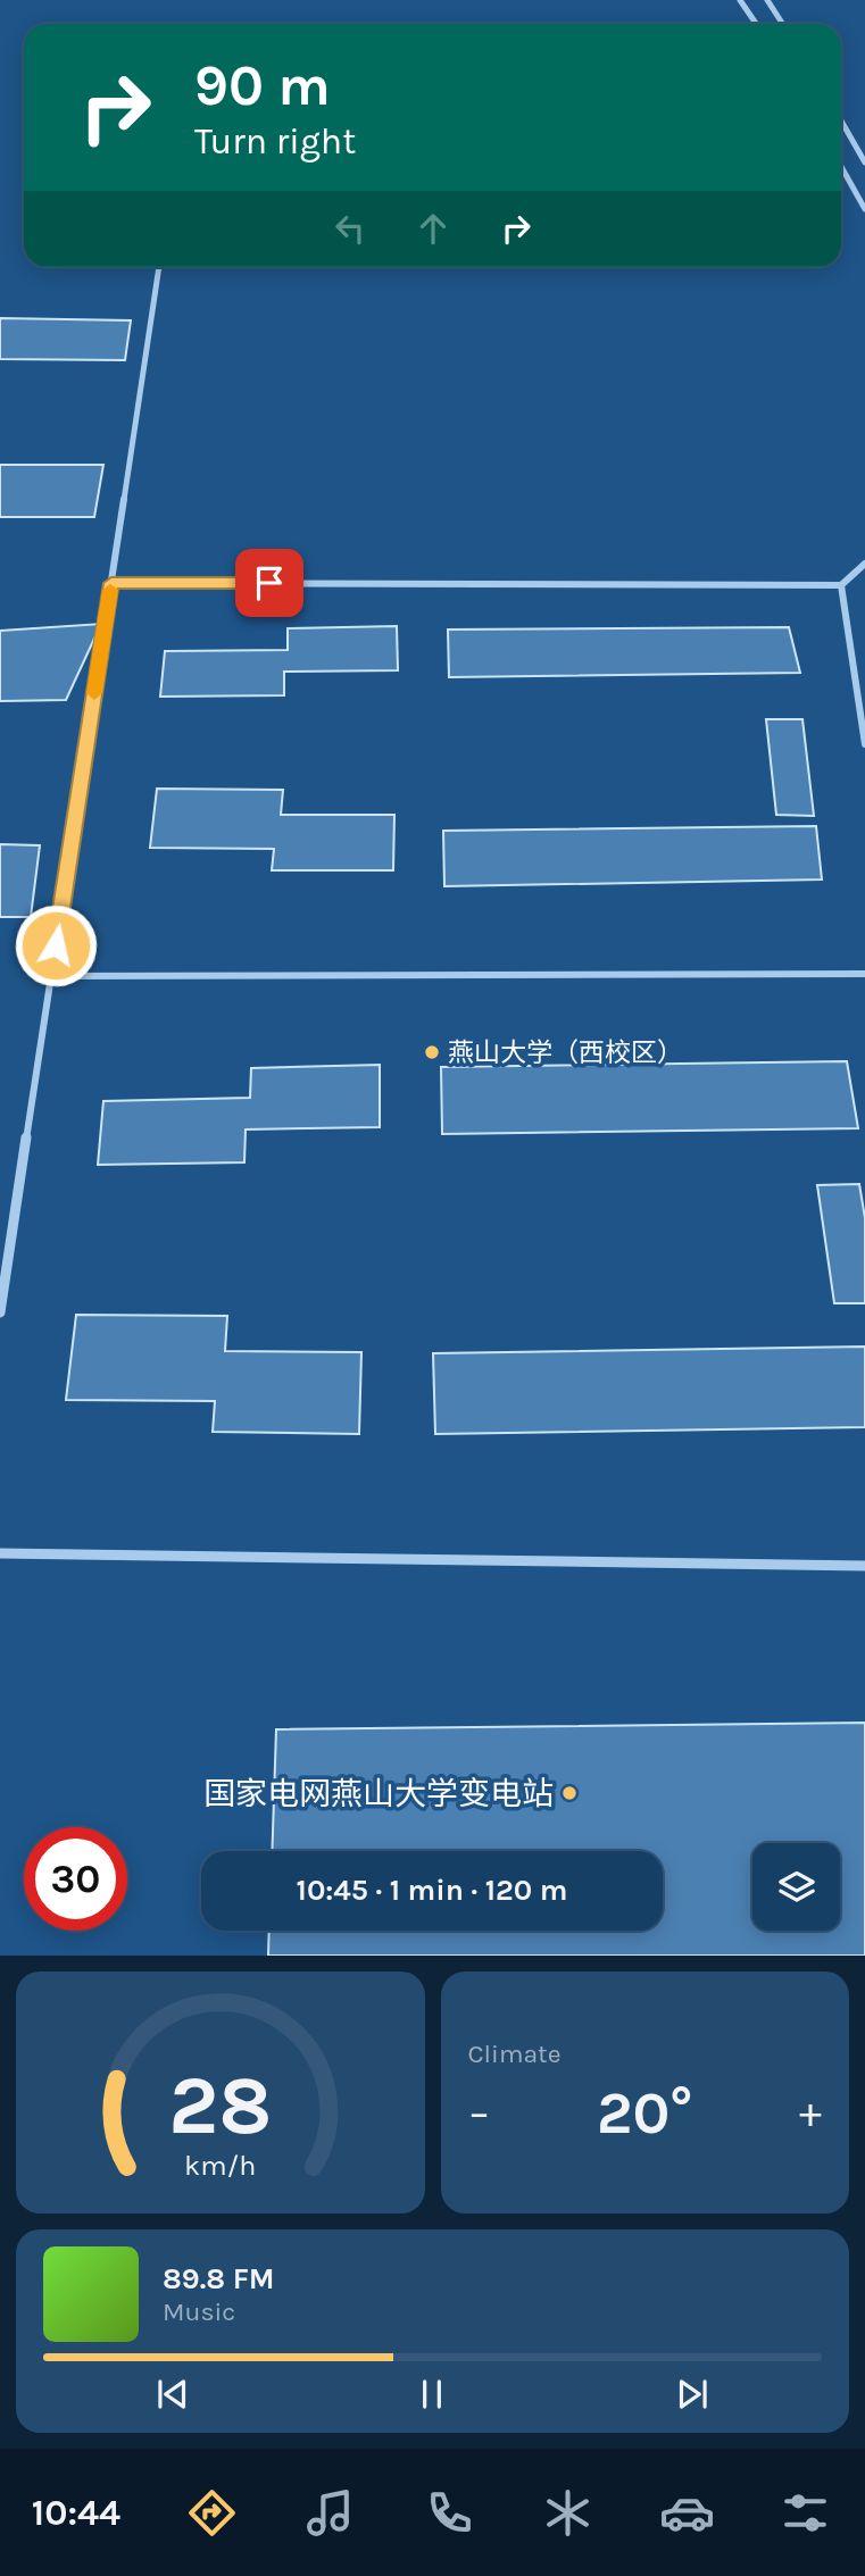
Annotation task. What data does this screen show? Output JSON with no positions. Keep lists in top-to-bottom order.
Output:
{
  "places": ["燕山大学（西校区）", "国家电网燕山大学变电站"],
  "page": {
    "turn": ["90 m", "Turn right"],
    "limit": "30",
    "trip": "10:45 · 1 min · 120 m",
    "tile": "Climate",
    "heat": ["−", "20°", "+"],
    "song": ["89.8 FM", "Music"],
    "tabs": "10:44",
    "gauge": ["28", "km/h"]
  }
}
